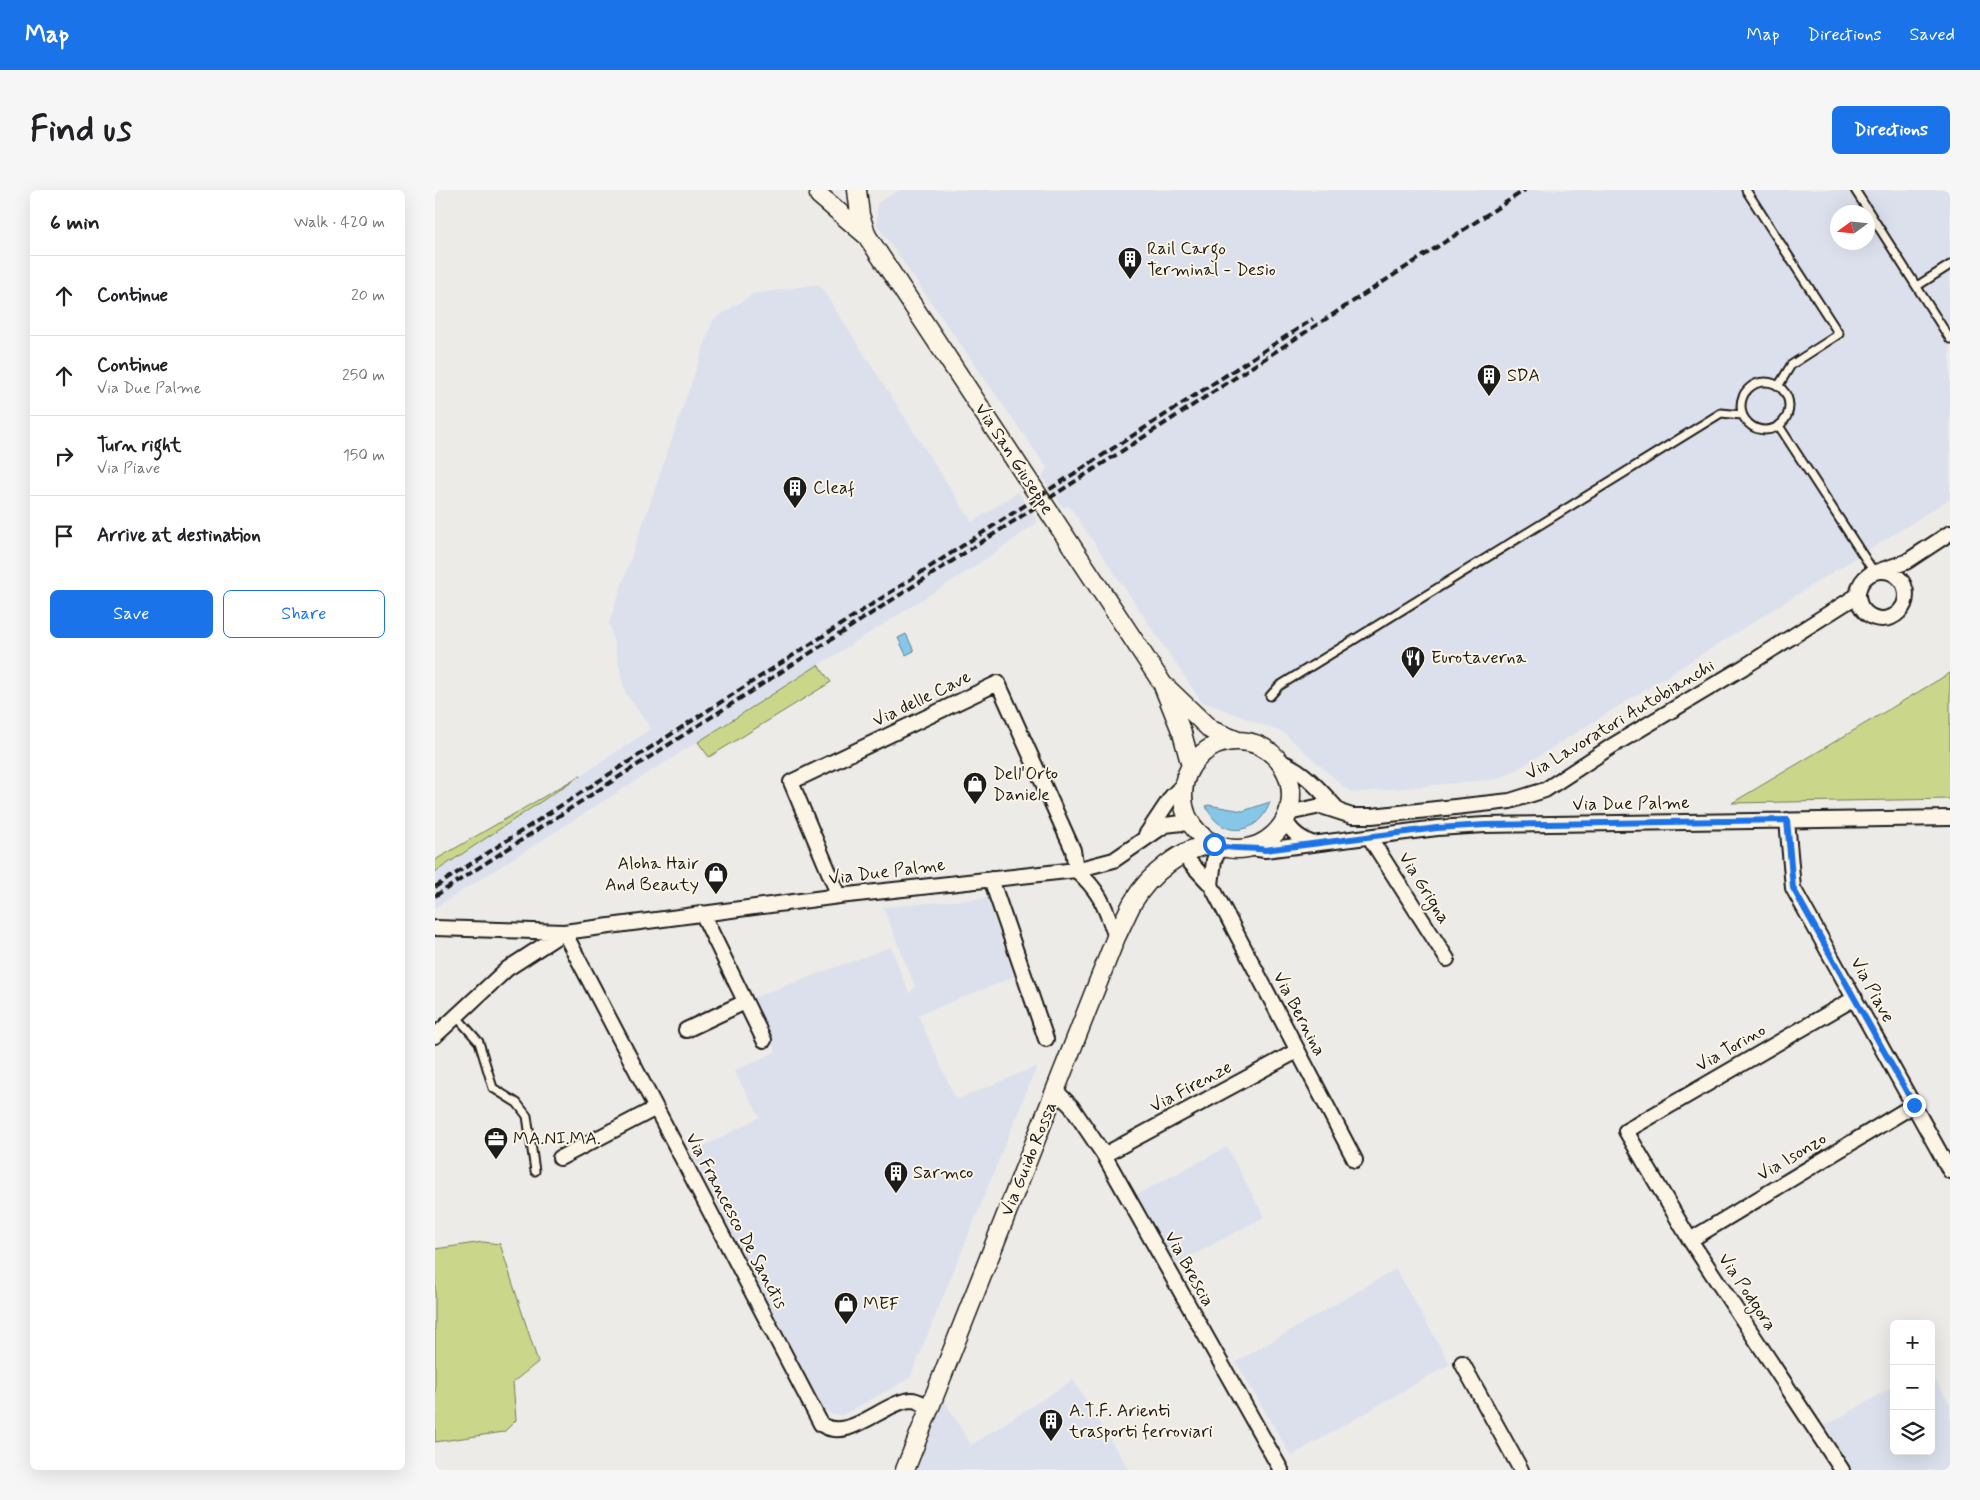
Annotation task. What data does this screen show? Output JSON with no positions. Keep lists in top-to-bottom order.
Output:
{
  "streets": {
    "street": [
      "Via San Giuseppe",
      "Via delle Cave",
      "Via Lavoratori Autobianchi",
      "Via Due Palme",
      "Via Grigna",
      "Via Piave",
      "Via Bernina",
      "Via Torino",
      "Via Firenze",
      "Via Isonzo",
      "Via Guido Rossa",
      "Via Francesco De Sanctis",
      "Via Brescia",
      "Via Podgora"
    ]
  },
  "crossings": [
    ["Via San Giuseppe", "Via Lavoratori Autobianchi"],
    ["Via San Giuseppe", "Via Due Palme"],
    ["Via San Giuseppe", "Via Guido Rossa"],
    ["Via delle Cave", "Via Due Palme"],
    ["Via Lavoratori Autobianchi", "Via Due Palme"],
    ["Via Lavoratori Autobianchi", "Via Guido Rossa"],
    ["Via Due Palme", "Via Grigna"],
    ["Via Due Palme", "Via Piave"],
    ["Via Due Palme", "Via Guido Rossa"],
    ["Via Due Palme", "Via Francesco De Sanctis"],
    ["Via Piave", "Via Torino"],
    ["Via Piave", "Via Isonzo"],
    ["Via Bernina", "Via Firenze"],
    ["Via Bernina", "Via Guido Rossa"],
    ["Via Torino", "Via Podgora"],
    ["Via Firenze", "Via Brescia"],
    ["Via Isonzo", "Via Podgora"],
    ["Via Guido Rossa", "Via Francesco De Sanctis"],
    ["Via Guido Rossa", "Via Brescia"]
  ],
  "places": {
    "building": [
      "Rail Cargo Terminal - Desio",
      "SDA",
      "Cleaf",
      "Sarmco",
      "A.T.F. Arienti trasporti ferroviari"
    ],
    "restaurant": ["Eurotaverna"],
    "shop": ["Dell'Orto Daniele", "Aloha Hair And Beauty", "MEF"],
    "office": ["MA.NI.MA."]
  },
  "north": "left",
  "page": {
    "header": "Map",
    "nav": ["Map", "Directions", "Saved"],
    "buttons": [
      "Directions",
      ["Save", "Share"]
    ],
    "title": "Find us",
    "heading": ["6 min", "Walk · 420 m"],
    "list": [
      ["Continue", "20 m"],
      ["Continue", "Via Due Palme", "250 m"],
      ["Turn right", "Via Piave", "150 m"],
      "Arrive at destination"
    ],
    "map_buttons": ["+", "−"]
  }
}
